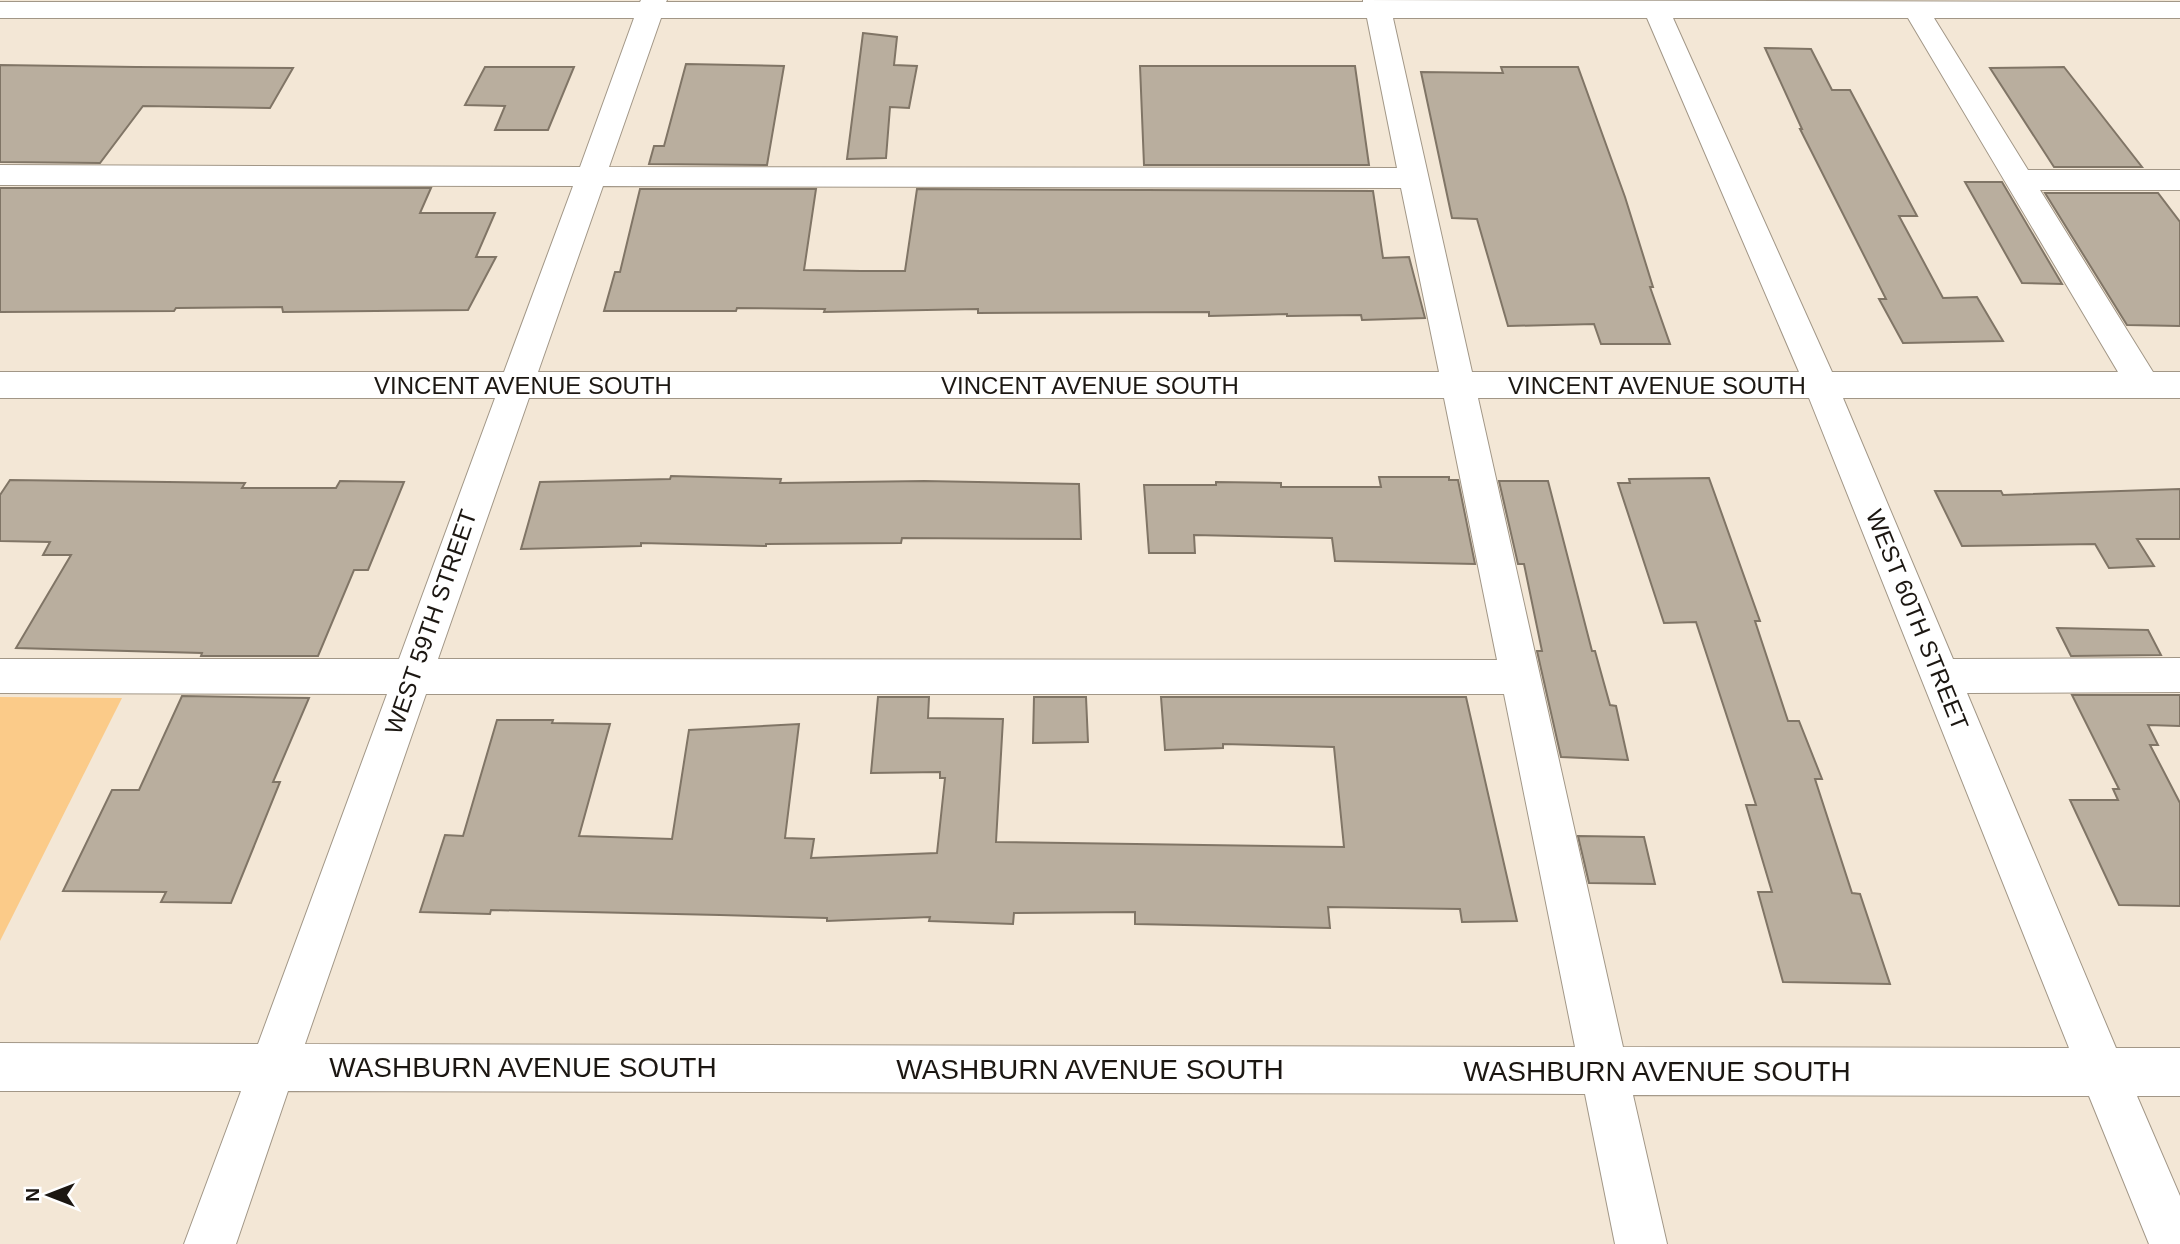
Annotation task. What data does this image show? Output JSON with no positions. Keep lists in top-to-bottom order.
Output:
{
  "streets": {
    "street": [
      "VINCENT AVENUE SOUTH",
      "WEST 60TH STREET",
      "WEST 59TH STREET",
      "WASHBURN AVENUE SOUTH"
    ]
  },
  "crossings": [
    ["VINCENT AVENUE SOUTH", "WEST 60TH STREET"],
    ["VINCENT AVENUE SOUTH", "WEST 59TH STREET"],
    ["WEST 60TH STREET", "WASHBURN AVENUE SOUTH"],
    ["WEST 59TH STREET", "WASHBURN AVENUE SOUTH"]
  ],
  "north": "left"
}
